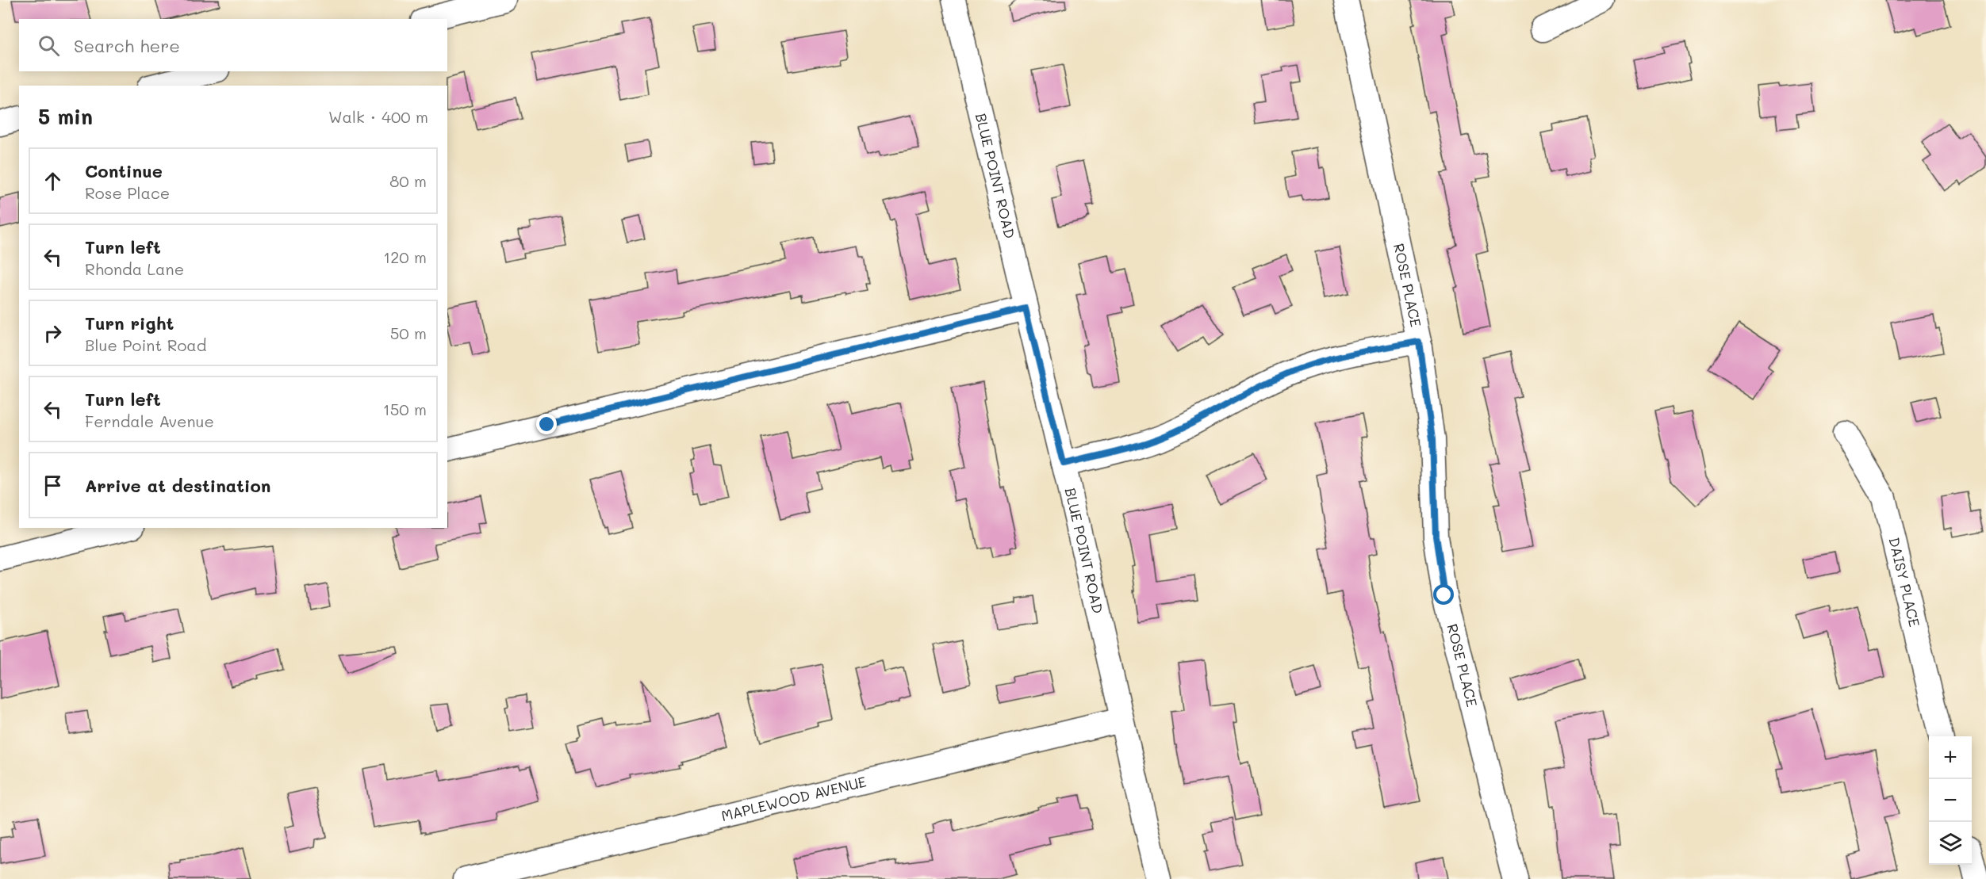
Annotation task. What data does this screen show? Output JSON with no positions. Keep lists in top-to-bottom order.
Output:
{
  "streets": {
    "street": [
      "BLUE POINT ROAD",
      "ROSE PLACE",
      "DAISY PLACE",
      "MAPLEWOOD AVENUE"
    ]
  },
  "crossings": [
    ["BLUE POINT ROAD", "MAPLEWOOD AVENUE"]
  ],
  "page": {
    "search": "Search here",
    "heading": ["5 min", "Walk · 400 m"],
    "list": [
      ["Continue", "Rose Place", "80 m"],
      ["Turn left", "Rhonda Lane", "120 m"],
      ["Turn right", "Blue Point Road", "50 m"],
      ["Turn left", "Ferndale Avenue", "150 m"],
      "Arrive at destination"
    ],
    "map_buttons": ["+", "−"]
  }
}
